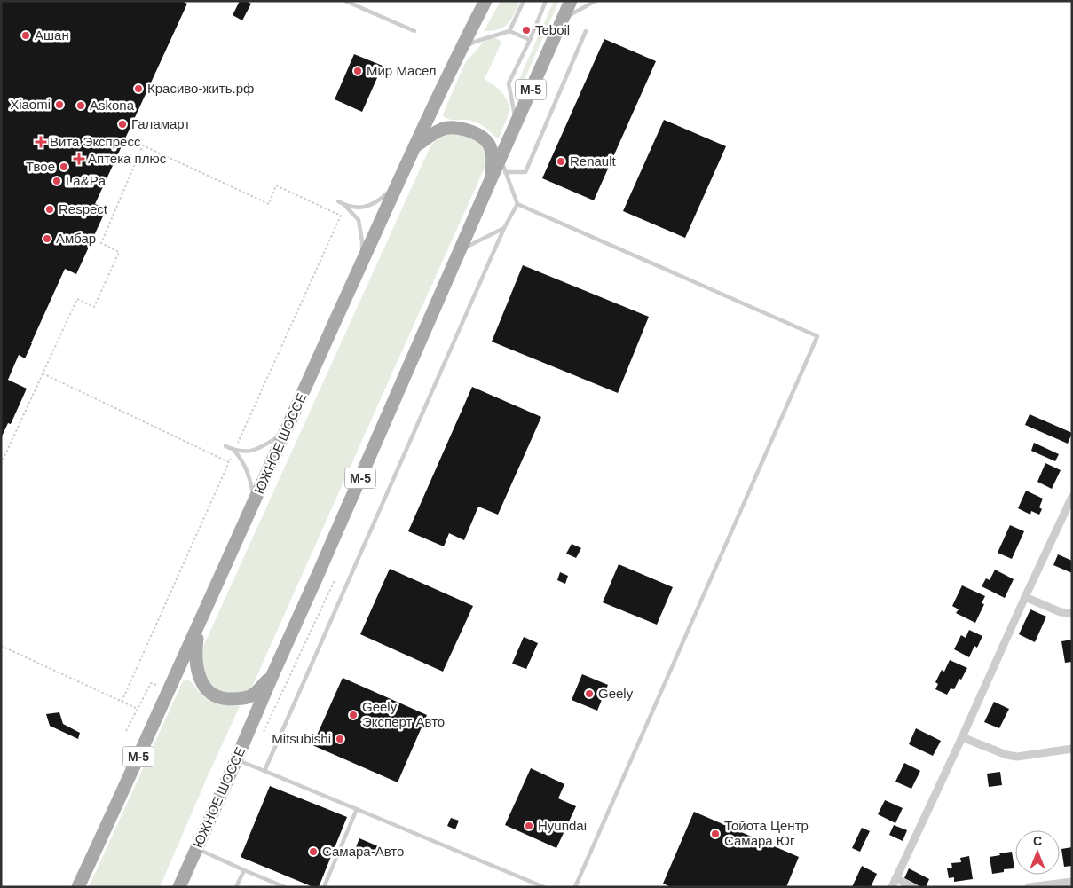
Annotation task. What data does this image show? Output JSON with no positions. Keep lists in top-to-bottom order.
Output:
{
  "streets": {
    "main road": ["М-5", "ЮЖНОЕ ШОССЕ"]
  },
  "places": {
    "other": [
      "Teboil",
      "Ашан",
      "Мир Масел",
      "Красиво-жить.рф",
      "Xiaomi",
      "Askona",
      "Галамарт",
      "Renault",
      "Твое",
      "La&Pa",
      "Respect",
      "Амбар",
      "Geely",
      "Geely Эксперт Авто",
      "Mitsubishi",
      "Hyundai",
      "Тойота Центр Самара Юг",
      "Самара-Авто"
    ],
    "health": ["Вита Экспресс", "Аптека плюс"]
  },
  "north": "top"
}
